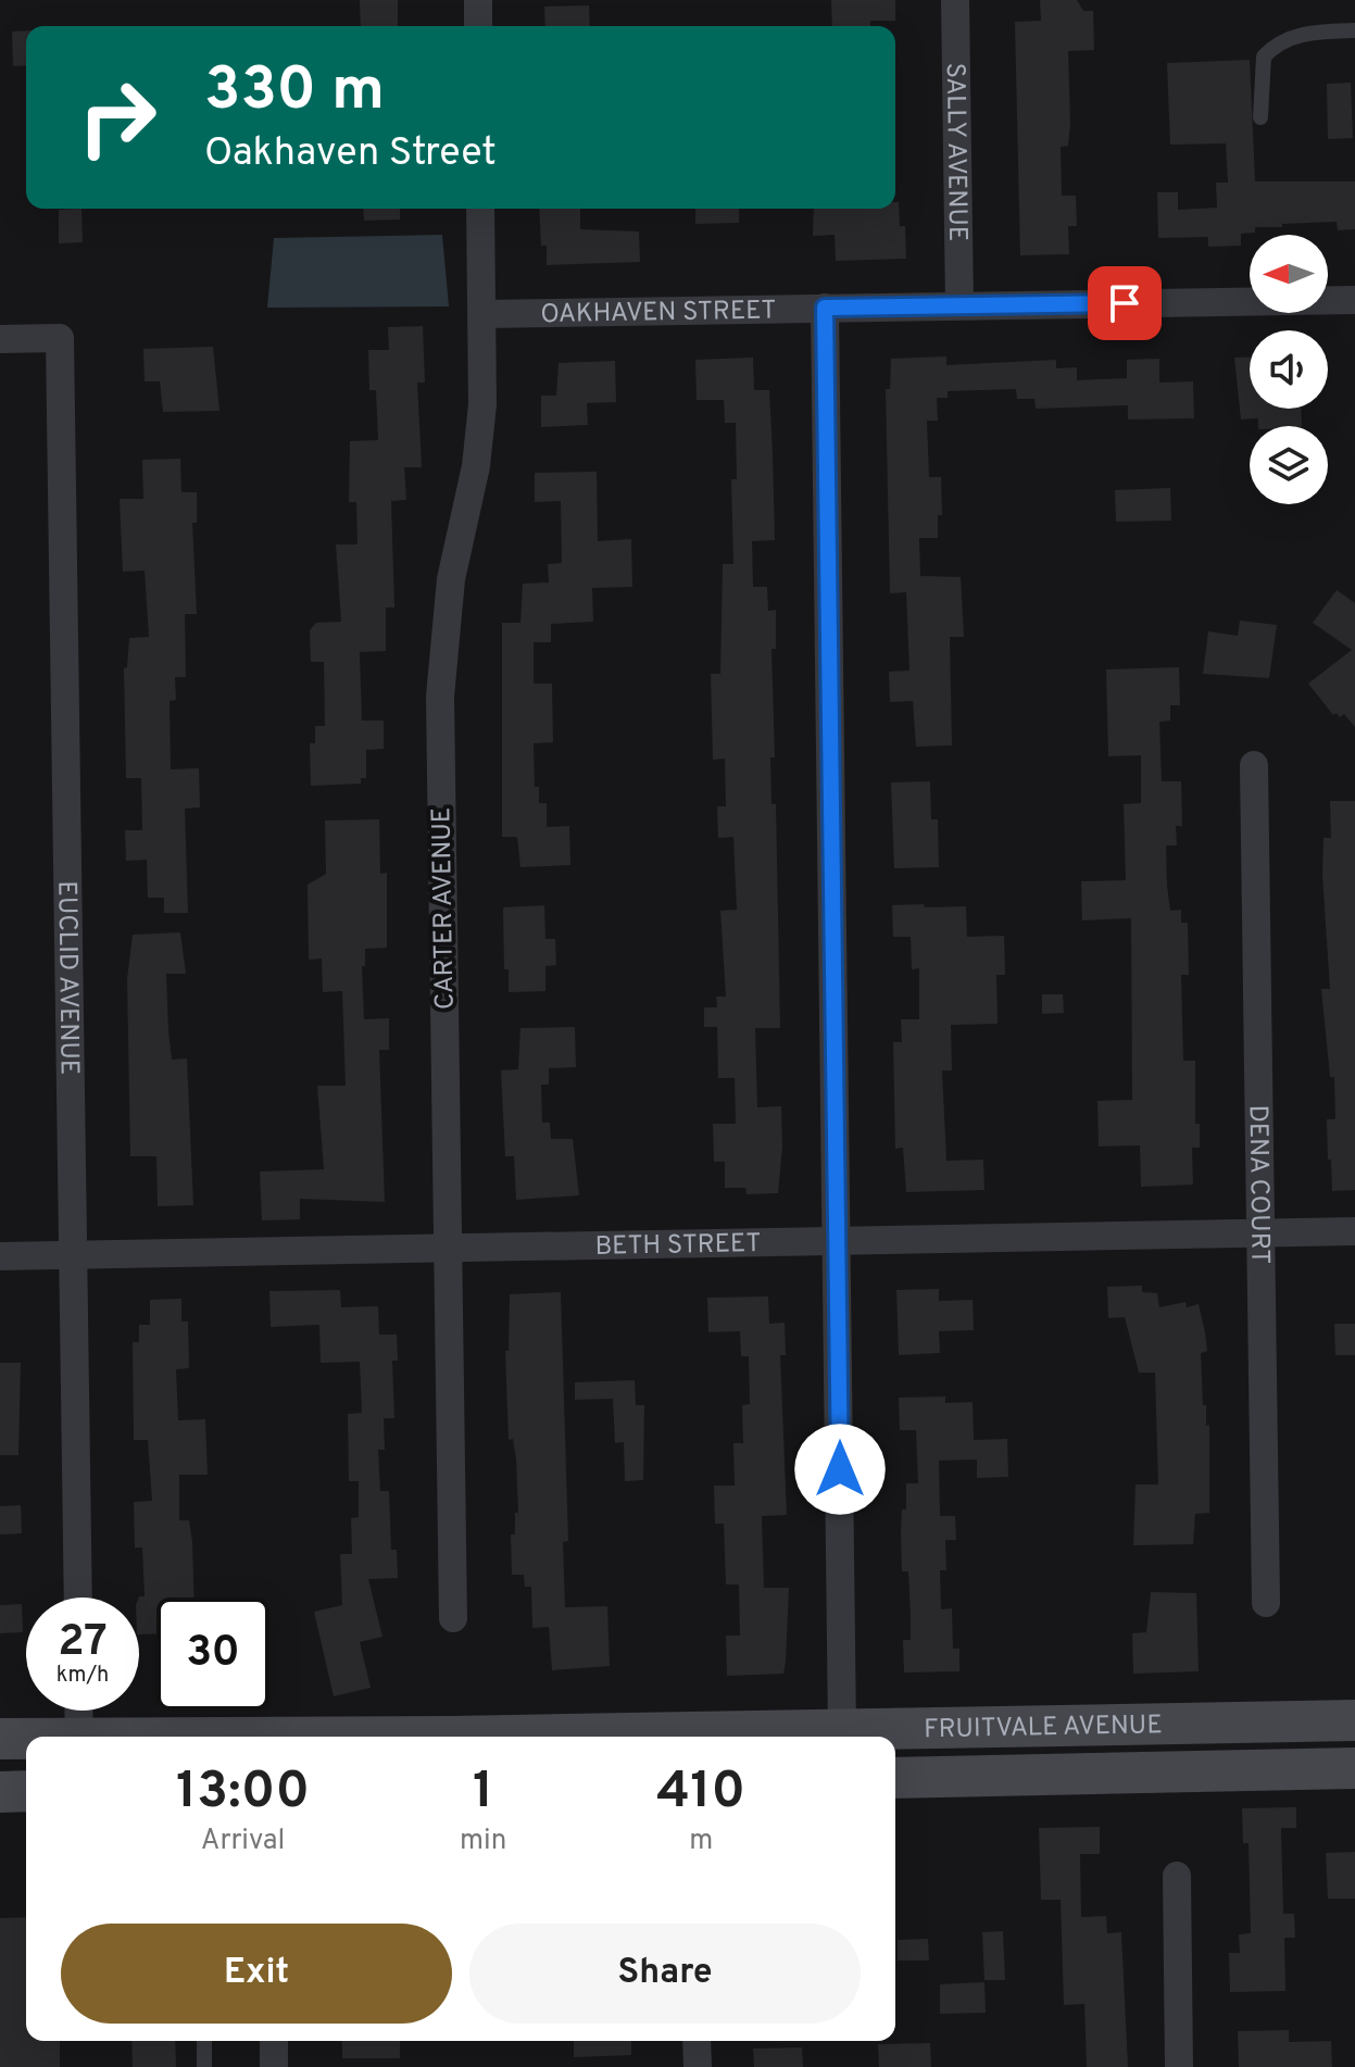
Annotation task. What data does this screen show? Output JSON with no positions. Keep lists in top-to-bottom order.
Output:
{
  "streets": {
    "main road": ["FRUITVALE AVENUE"],
    "street": [
      "SALLY AVENUE",
      "OAKHAVEN STREET",
      "CARTER AVENUE",
      "EUCLID AVENUE",
      "DENA COURT",
      "BETH STREET"
    ]
  },
  "crossings": [
    ["SALLY AVENUE", "OAKHAVEN STREET"],
    ["OAKHAVEN STREET", "CARTER AVENUE"],
    ["CARTER AVENUE", "BETH STREET"],
    ["EUCLID AVENUE", "BETH STREET"],
    ["DENA COURT", "BETH STREET"]
  ],
  "north": "left",
  "page": {
    "turn": ["330 m", "Oakhaven Street"],
    "speed": "27 km/h",
    "limit": "30",
    "eta": [
      "13:00",
      "Arrival",
      "1",
      "min",
      "410",
      "m"
    ],
    "buttons": ["Exit", "Share"]
  }
}
